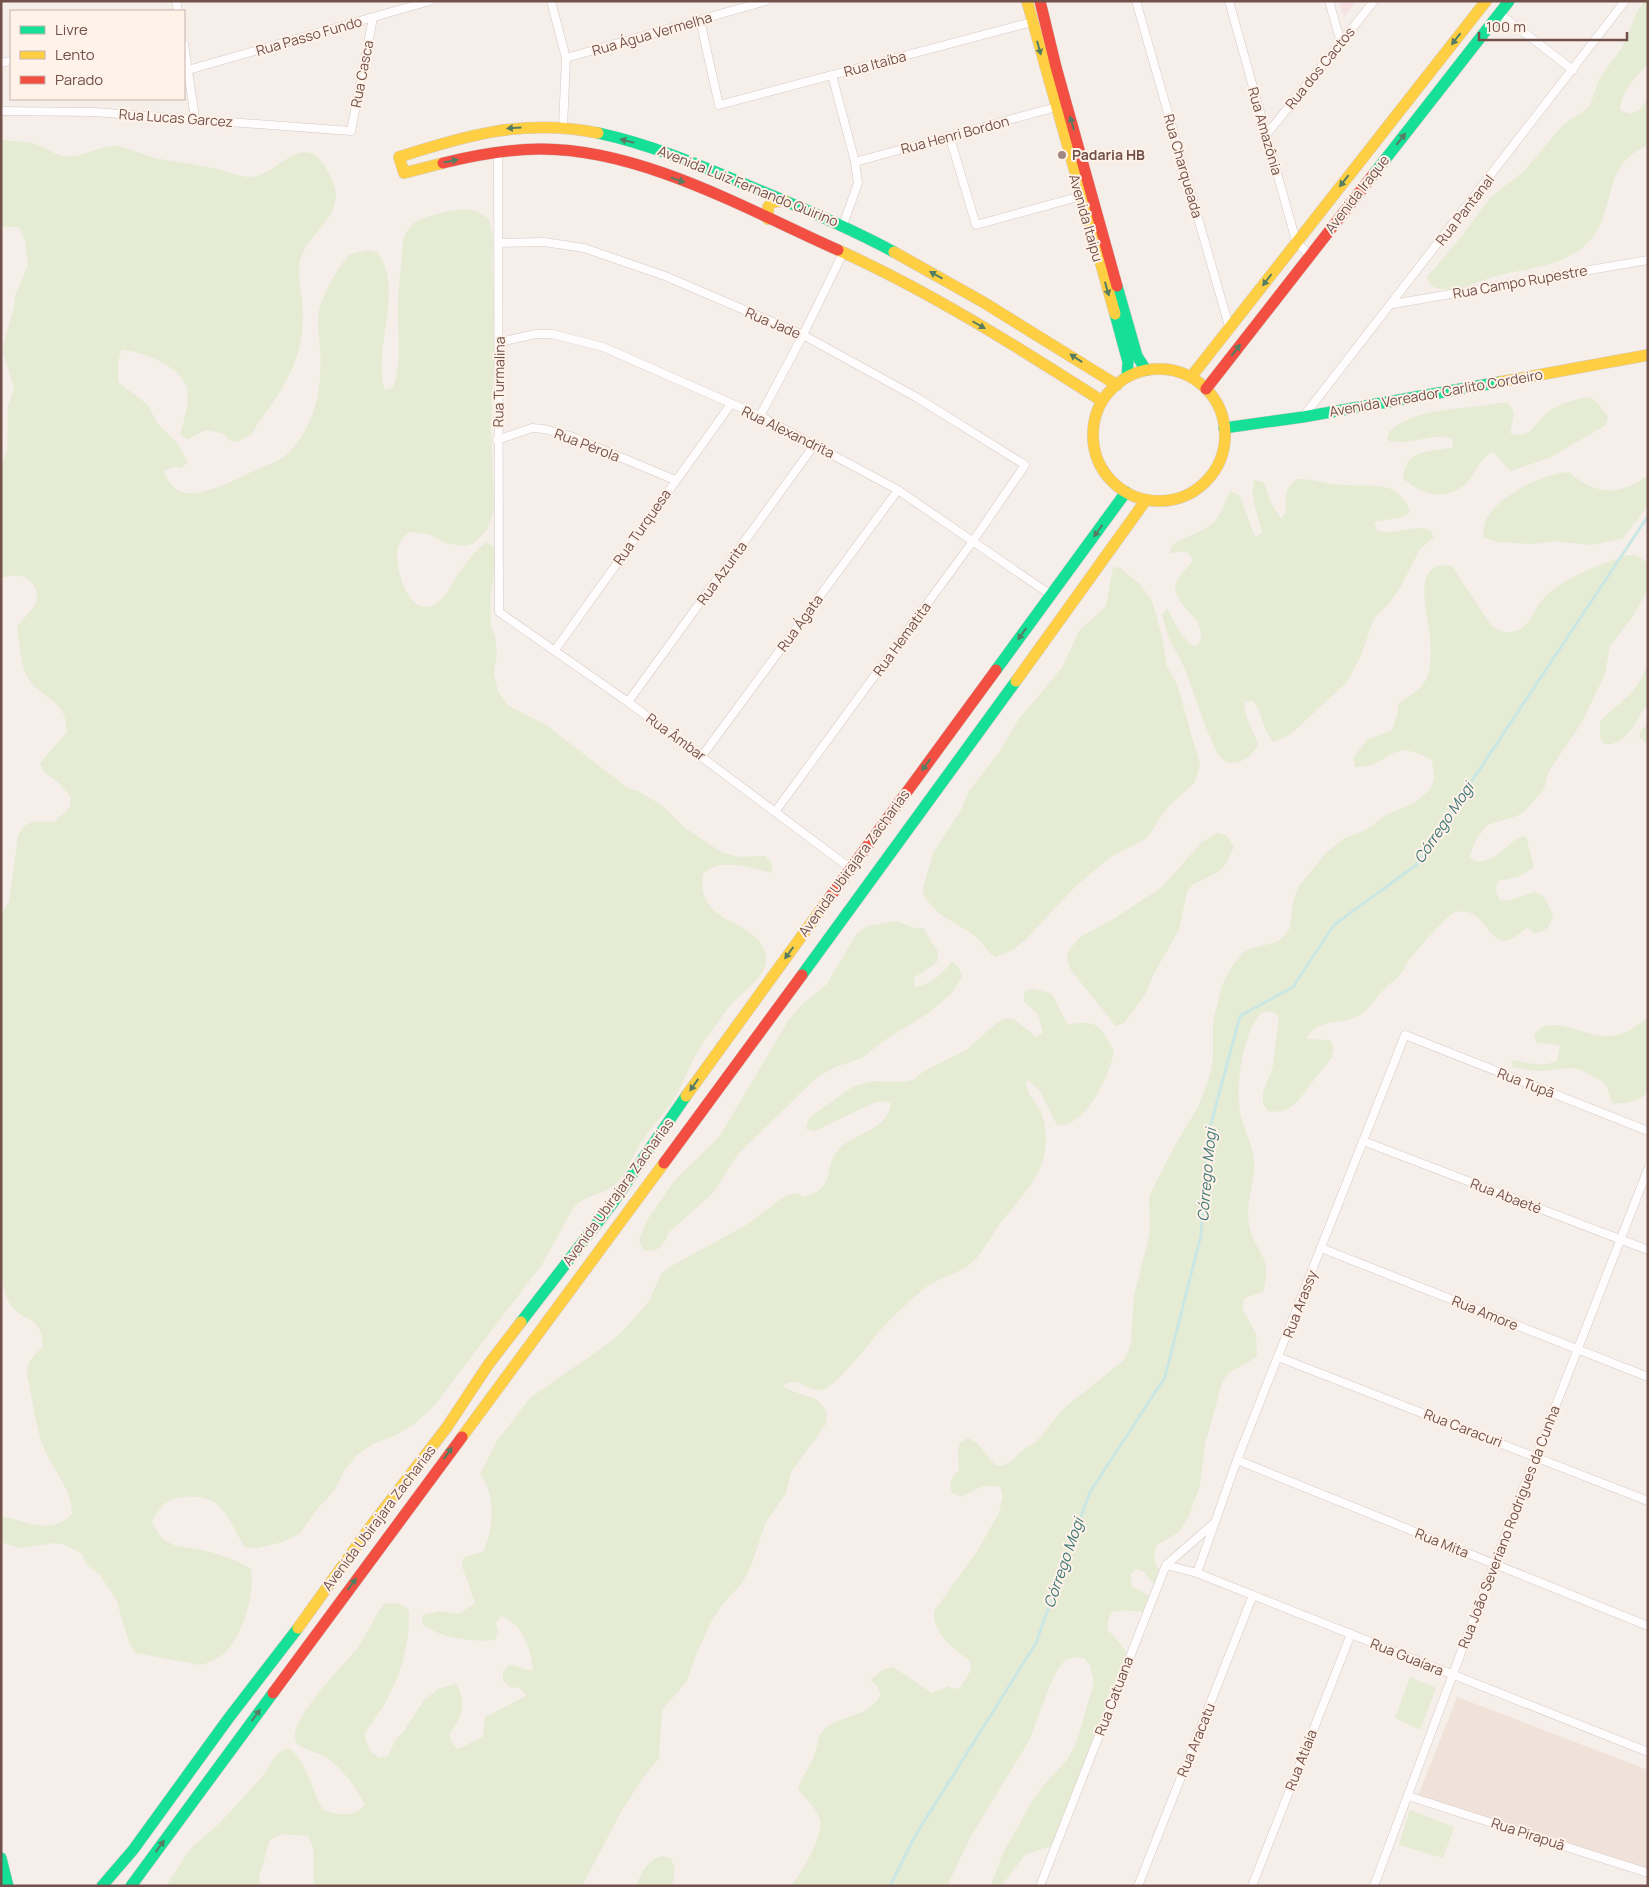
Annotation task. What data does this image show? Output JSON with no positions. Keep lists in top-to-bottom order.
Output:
{
  "streets": {
    "main road": [
      "Avenida Luiz Fernando Quirino",
      "Avenida Iraque",
      "Avenida Itaipu",
      "Avenida Vereador Carlito Cordeiro",
      "Avenida Ubirajara Zacharias"
    ],
    "street": [
      "Rua Água Vermelha",
      "Rua Passo Fundo",
      "Rua Itaíba",
      "Rua dos Cactos",
      "Rua Casca",
      "Rua Lucas Garcez",
      "Rua Amazônia",
      "Rua Henri Bordon",
      "Rua Charqueada",
      "Rua Pantanal",
      "Rua Campo Rupestre",
      "Rua Jade",
      "Rua Turmalina",
      "Rua Alexandrita",
      "Rua Pérola",
      "Rua Turquesa",
      "Rua Azurita",
      "Rua Ágata",
      "Rua Hematita",
      "Rua Âmbar",
      "Rua Tupã",
      "Rua Abaeté",
      "Rua Arassy",
      "Rua Amore",
      "Rua Caracuri",
      "Rua João Severiano Rodrigues da Cunha",
      "Rua Mita",
      "Rua Guaíara",
      "Rua Catuana",
      "Rua Aracatu",
      "Rua Atiaia",
      "Rua Pirapuã"
    ]
  },
  "crossings": [
    ["Rua Água Vermelha", "Rua Itaíba"],
    ["Rua Passo Fundo", "Rua Casca"],
    ["Rua Itaíba", "Avenida Itaipu"],
    ["Rua dos Cactos", "Rua Amazônia"],
    ["Rua Casca", "Rua Lucas Garcez"],
    ["Rua Amazônia", "Avenida Iraque"],
    ["Rua Henri Bordon", "Avenida Itaipu"],
    ["Rua Charqueada", "Avenida Iraque"],
    ["Avenida Luiz Fernando Quirino", "Avenida Iraque"],
    ["Avenida Luiz Fernando Quirino", "Avenida Itaipu"],
    ["Avenida Luiz Fernando Quirino", "Rua Turmalina"],
    ["Avenida Luiz Fernando Quirino", "Avenida Vereador Carlito Cordeiro"],
    ["Avenida Luiz Fernando Quirino", "Avenida Ubirajara Zacharias"],
    ["Avenida Iraque", "Avenida Itaipu"],
    ["Avenida Iraque", "Avenida Vereador Carlito Cordeiro"],
    ["Avenida Iraque", "Avenida Ubirajara Zacharias"],
    ["Rua Pantanal", "Rua Campo Rupestre"],
    ["Rua Pantanal", "Avenida Vereador Carlito Cordeiro"],
    ["Avenida Itaipu", "Avenida Vereador Carlito Cordeiro"],
    ["Avenida Itaipu", "Avenida Ubirajara Zacharias"],
    ["Rua Jade", "Rua Turmalina"],
    ["Rua Jade", "Rua Hematita"],
    ["Rua Turmalina", "Rua Alexandrita"],
    ["Rua Turmalina", "Rua Pérola"],
    ["Rua Turmalina", "Rua Âmbar"],
    ["Avenida Vereador Carlito Cordeiro", "Avenida Ubirajara Zacharias"],
    ["Rua Alexandrita", "Rua Turquesa"],
    ["Rua Alexandrita", "Rua Azurita"],
    ["Rua Alexandrita", "Rua Ágata"],
    ["Rua Alexandrita", "Rua Hematita"],
    ["Rua Alexandrita", "Avenida Ubirajara Zacharias"],
    ["Rua Pérola", "Rua Turquesa"],
    ["Rua Turquesa", "Rua Âmbar"],
    ["Rua Azurita", "Rua Âmbar"],
    ["Rua Ágata", "Rua Âmbar"],
    ["Rua Hematita", "Rua Âmbar"],
    ["Rua Âmbar", "Avenida Ubirajara Zacharias"],
    ["Rua Tupã", "Rua Arassy"],
    ["Rua Abaeté", "Rua Arassy"],
    ["Rua Abaeté", "Rua João Severiano Rodrigues da Cunha"],
    ["Rua Arassy", "Rua Amore"],
    ["Rua Arassy", "Rua Caracuri"],
    ["Rua Arassy", "Rua Mita"],
    ["Rua Arassy", "Rua Guaíara"],
    ["Rua Arassy", "Rua Catuana"],
    ["Rua Amore", "Rua João Severiano Rodrigues da Cunha"],
    ["Rua Caracuri", "Rua João Severiano Rodrigues da Cunha"],
    ["Rua João Severiano Rodrigues da Cunha", "Rua Mita"],
    ["Rua João Severiano Rodrigues da Cunha", "Rua Guaíara"],
    ["Rua João Severiano Rodrigues da Cunha", "Rua Pirapuã"],
    ["Rua Guaíara", "Rua Catuana"],
    ["Rua Guaíara", "Rua Aracatu"],
    ["Rua Guaíara", "Rua Atiaia"]
  ],
  "water": ["Córrego Mogi"],
  "places": ["Padaria HB"],
  "legend": ["Livre", "Lento", "Parado"],
  "scale_bar": "100 m"
}
